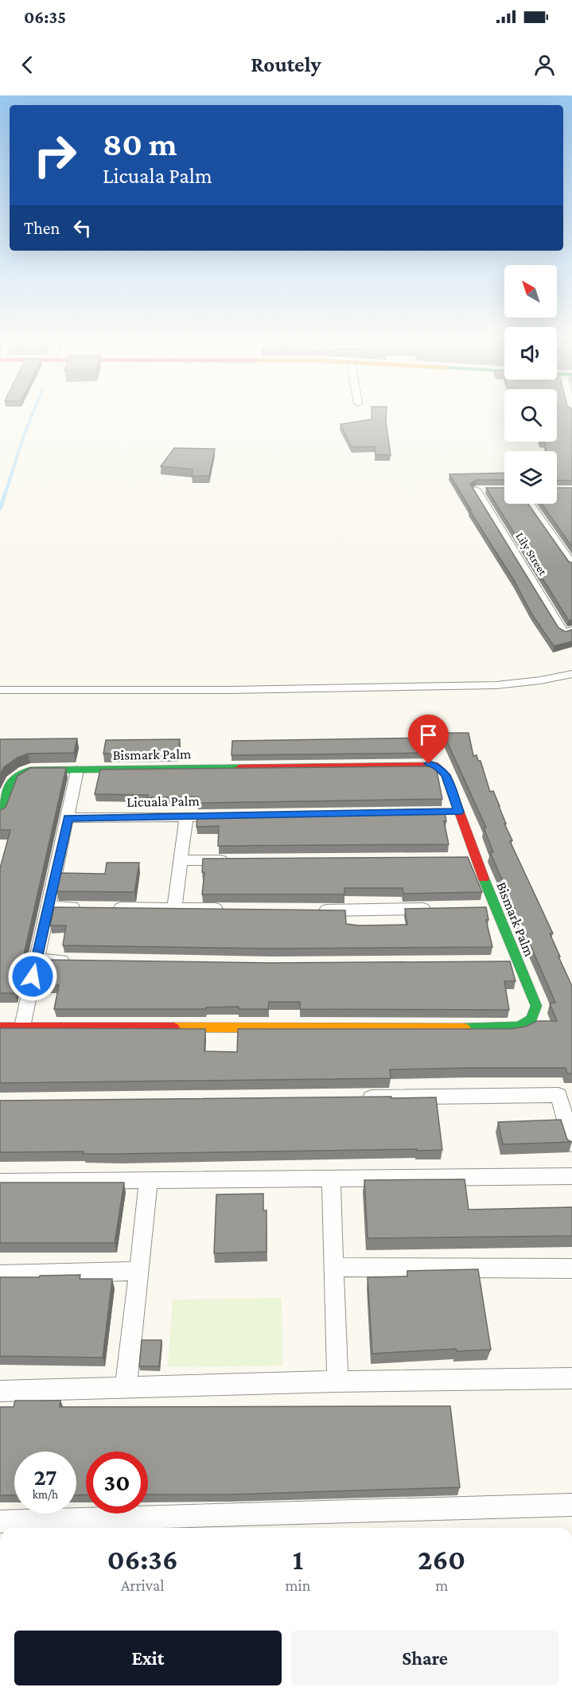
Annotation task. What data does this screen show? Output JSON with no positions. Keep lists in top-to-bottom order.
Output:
{
  "streets": {
    "street": ["Lily Street", "Bismark Palm", "Licuala Palm"]
  },
  "north": "top left",
  "page": {
    "status": "06:35",
    "header": "Routely",
    "turn": ["80 m", "Licuala Palm"],
    "then": "Then",
    "speed": "27 km/h",
    "limit": "30",
    "eta": [
      "06:36",
      "Arrival",
      "1",
      "min",
      "260",
      "m"
    ],
    "buttons": ["Exit", "Share"]
  }
}
